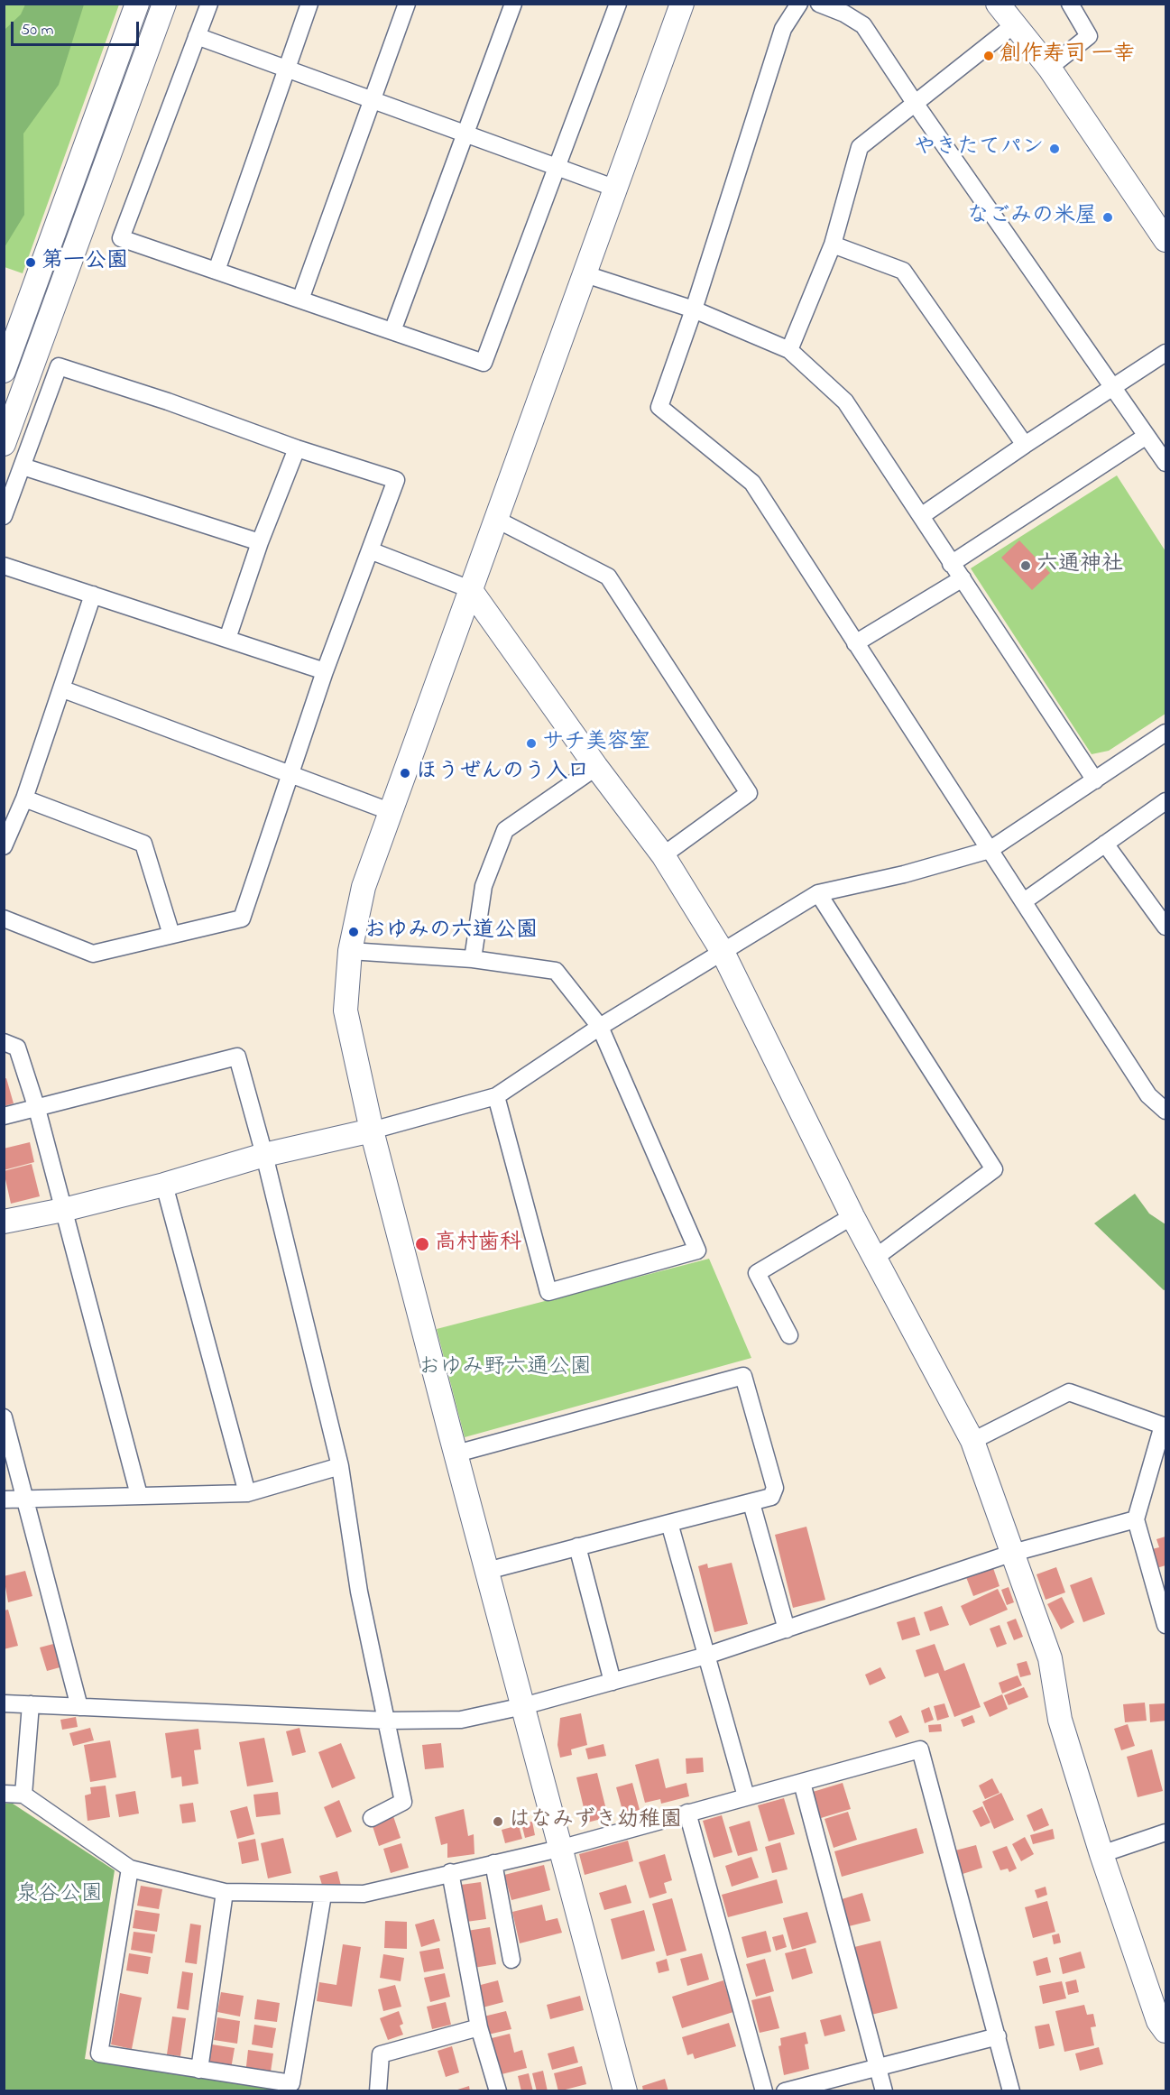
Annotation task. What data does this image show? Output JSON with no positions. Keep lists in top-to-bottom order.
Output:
{
  "parks": ["おゆみ野六通公園", "泉谷公園"],
  "places": [
    "創作寿司 一幸",
    "やきたてパン",
    "なごみの米屋",
    "第一公園",
    "六通神社",
    "サチ美容室",
    "ほうぜんのう入口",
    "おゆみの六道公園",
    "高村歯科",
    "はなみずき幼稚園"
  ],
  "scale_bar": "50 m"
}
